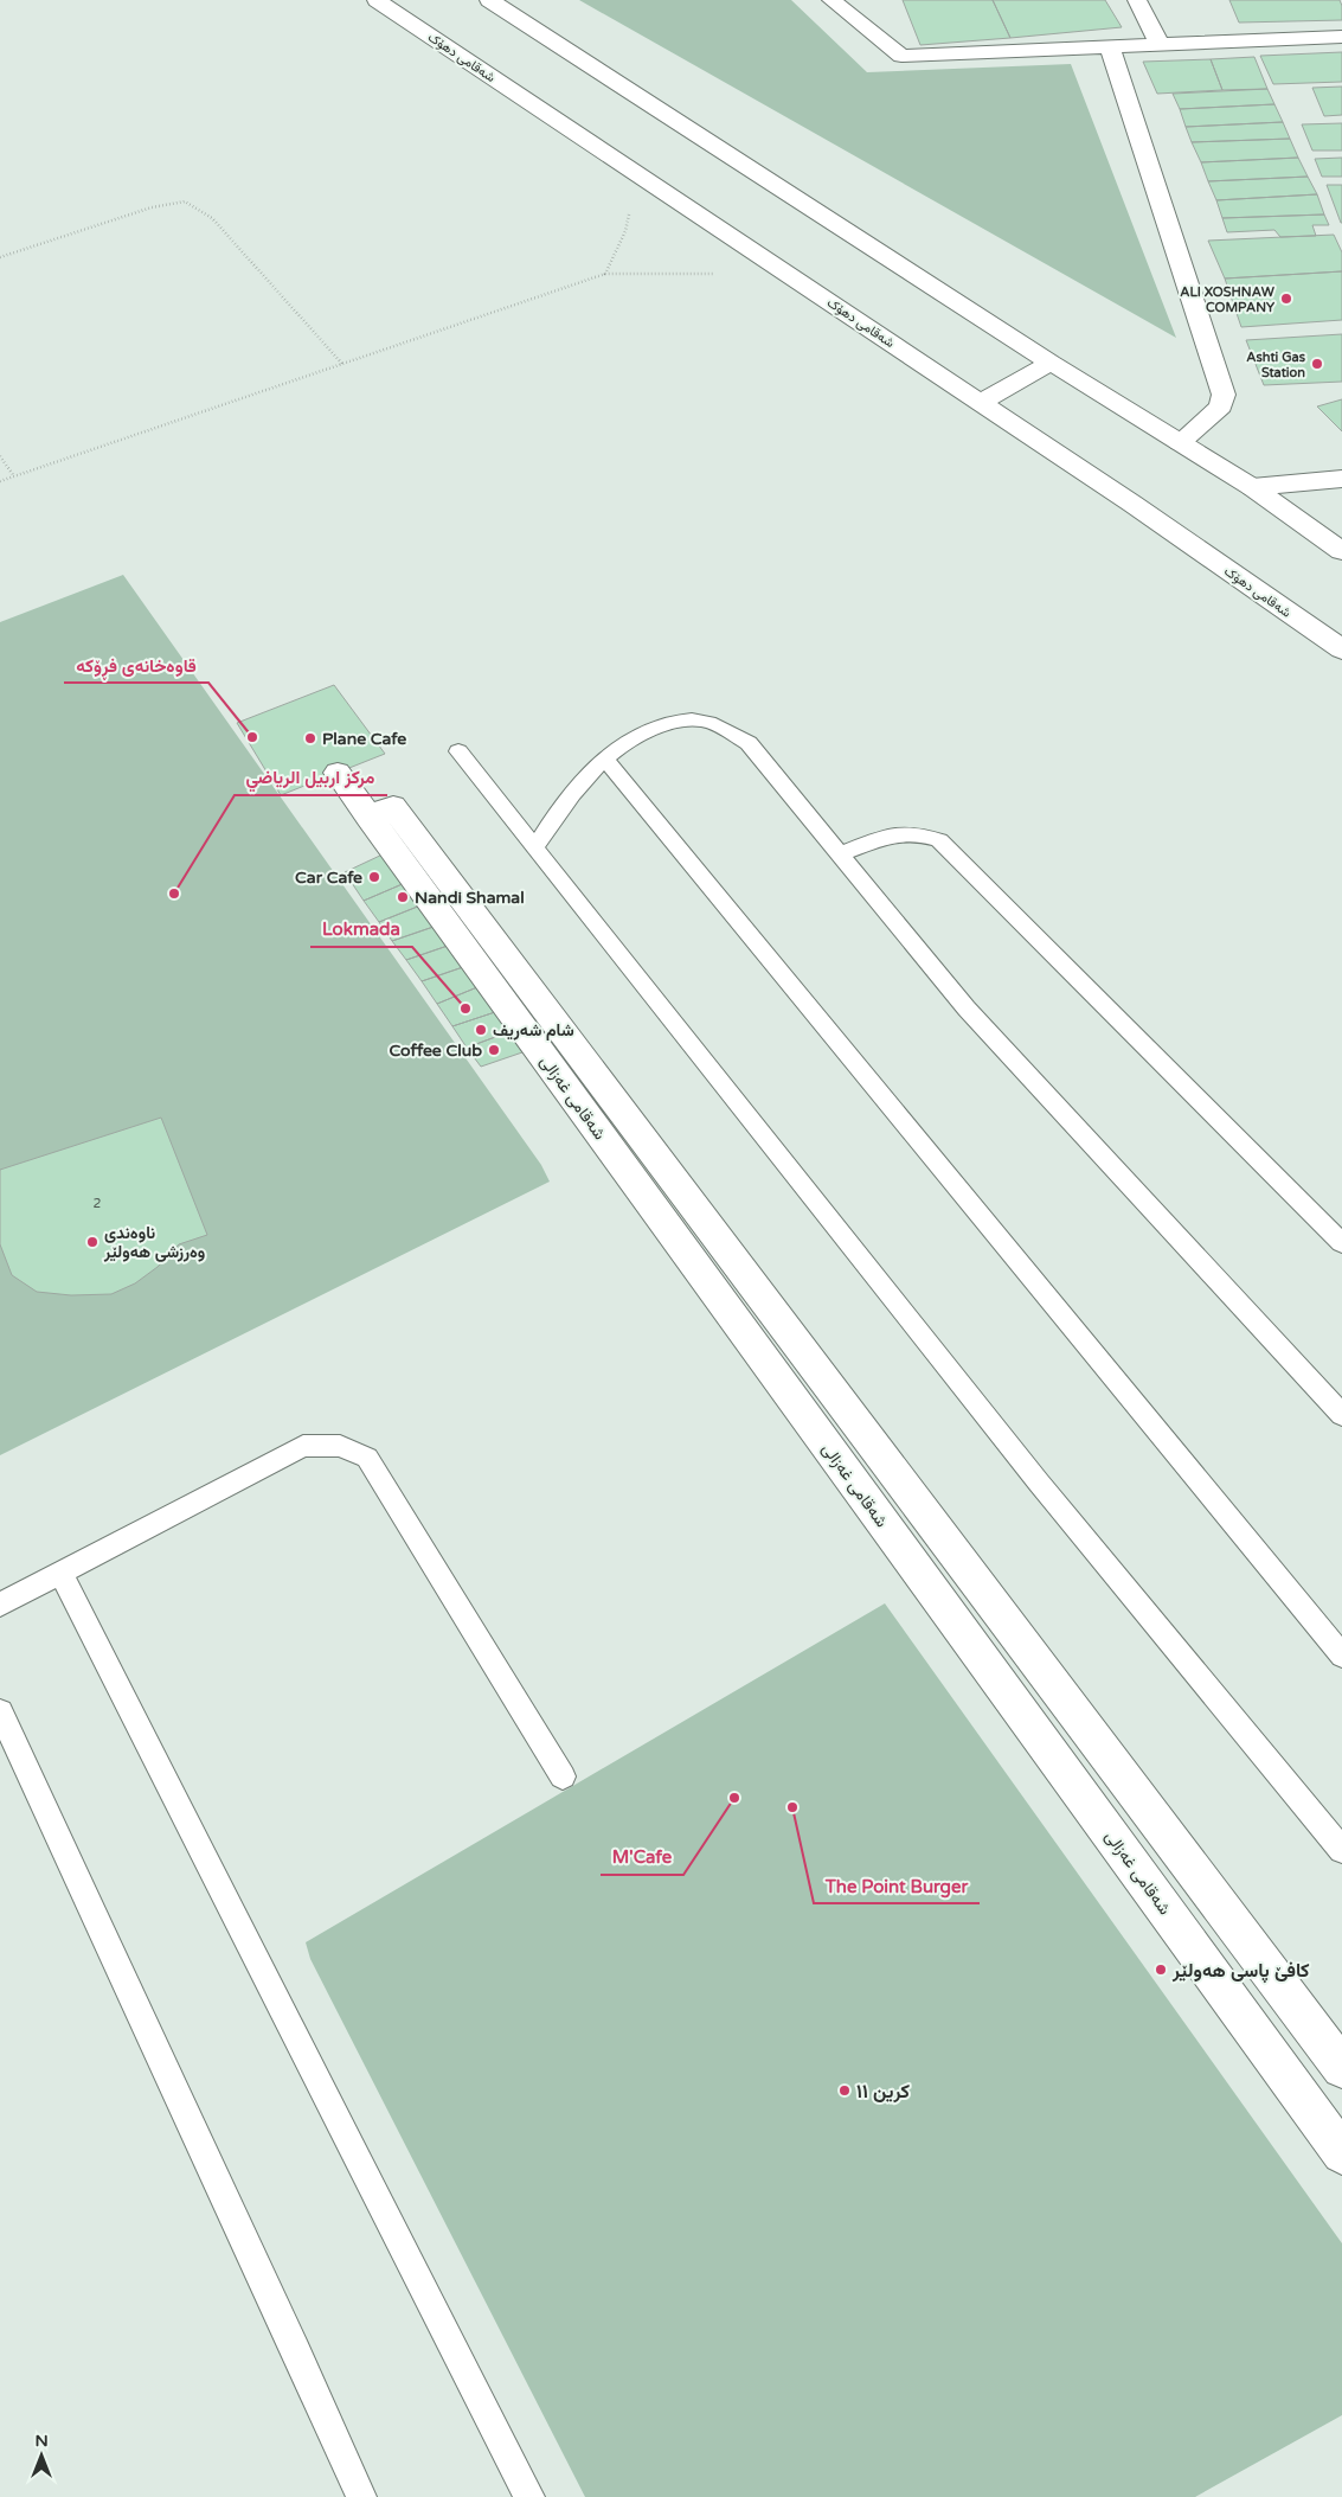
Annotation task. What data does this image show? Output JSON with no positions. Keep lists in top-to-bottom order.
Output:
{
  "streets": {
    "main road": ["شەقامی دهۆک", "شەقامی غەزالی"]
  },
  "places": [
    "ALI XOSHNAW COMPANY",
    "Ashti Gas Station",
    "قاوەخانەی فڕۆکە",
    "Plane Cafe",
    "Car Cafe",
    "مركز اربيل الرياضي",
    "Nandi Shamal",
    "Lokmada",
    "شام شەریف",
    "Coffee Club",
    "ناوەندی وەرزشی هەولێر",
    "M'Cafe",
    "The Point Burger",
    "کافێ پاسی هەولێر",
    "كرين ١١"
  ],
  "house_numbers": ["2"],
  "north": "top"
}
